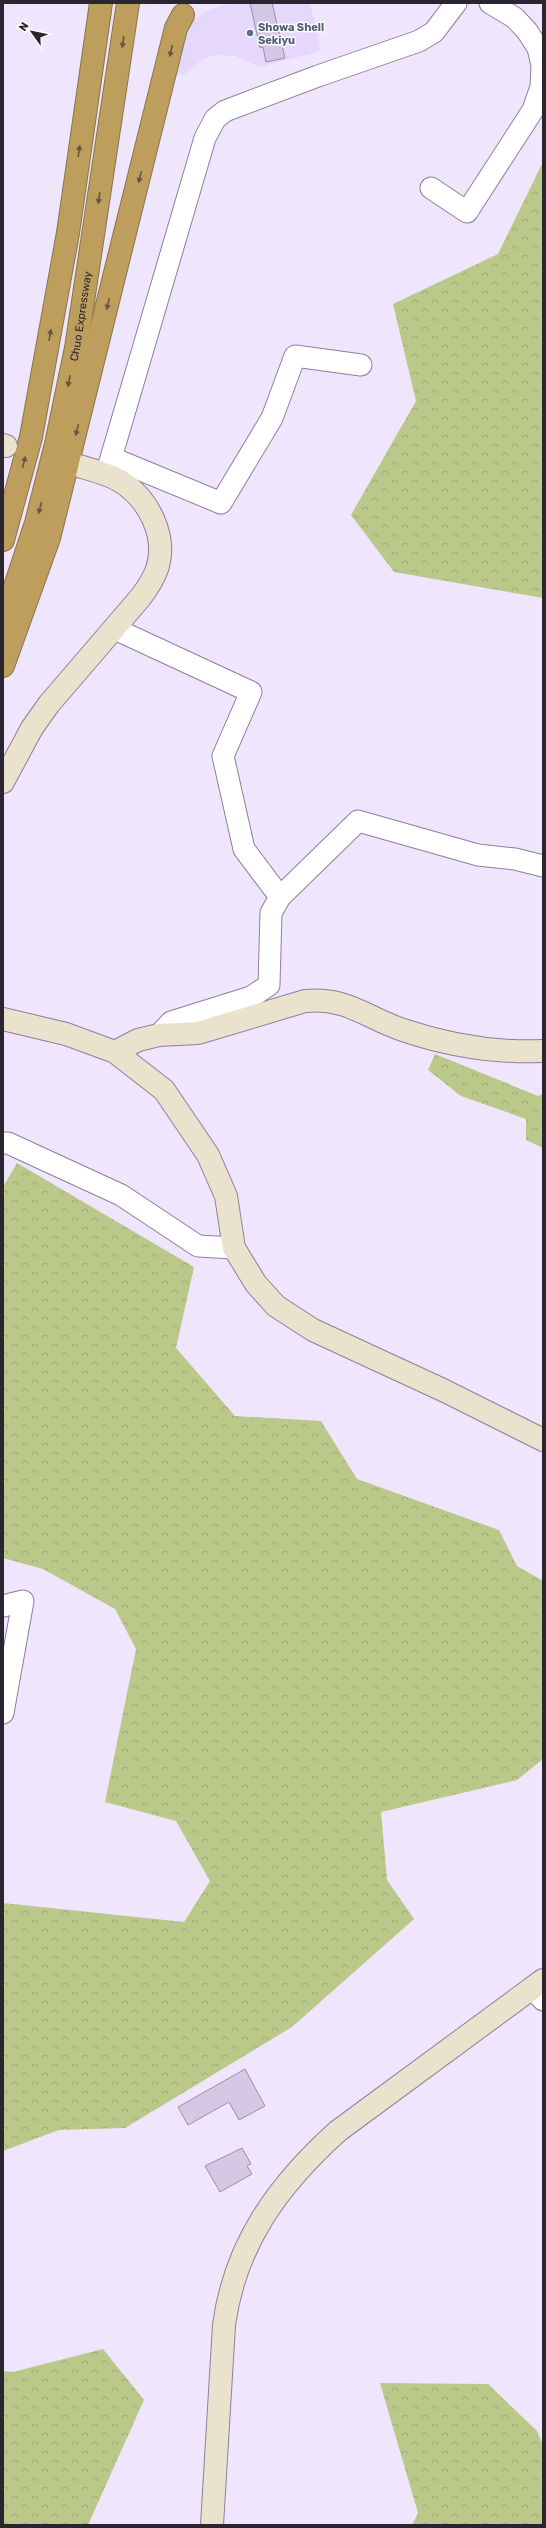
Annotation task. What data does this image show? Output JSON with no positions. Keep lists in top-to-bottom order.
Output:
{
  "streets": {
    "highway": ["Chuo Expressway"]
  },
  "places": ["Showa Shell Sekiyu"],
  "north": "top left"
}
